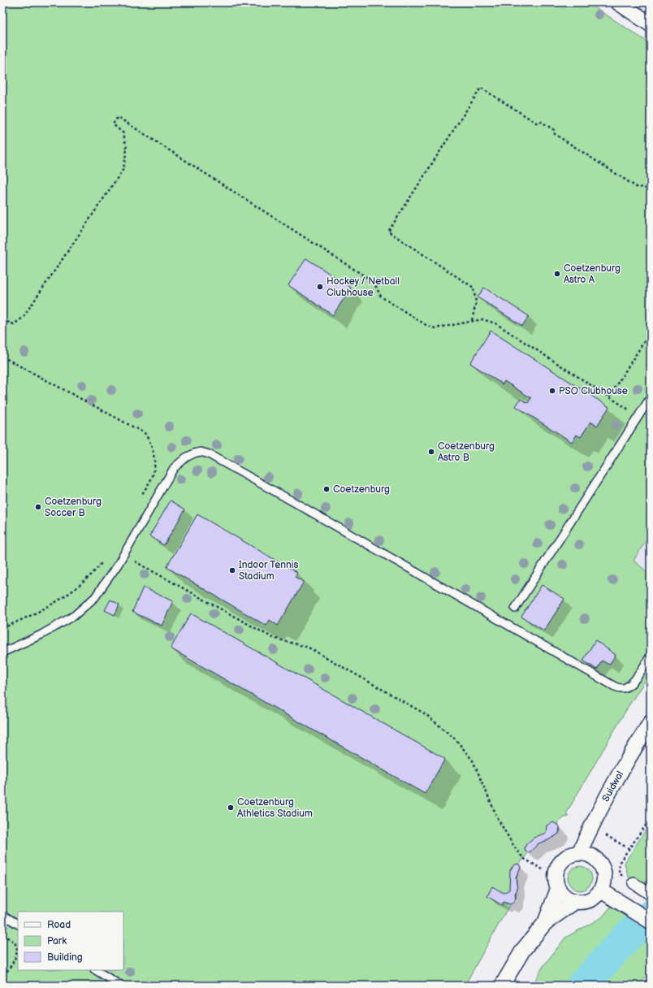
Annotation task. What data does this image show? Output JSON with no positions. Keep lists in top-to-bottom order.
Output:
{
  "streets": {
    "street": ["Suidwal"]
  },
  "places": [
    "Coetzenburg Astro A",
    "Hockey / Netball Clubhouse",
    "PSO Clubhouse",
    "Coetzenburg Astro B",
    "Coetzenburg",
    "Coetzenburg Soccer B",
    "Indoor Tennis Stadium",
    "Coetzenburg Athletics Stadium"
  ],
  "legend": ["Road", "Park", "Building"]
}
